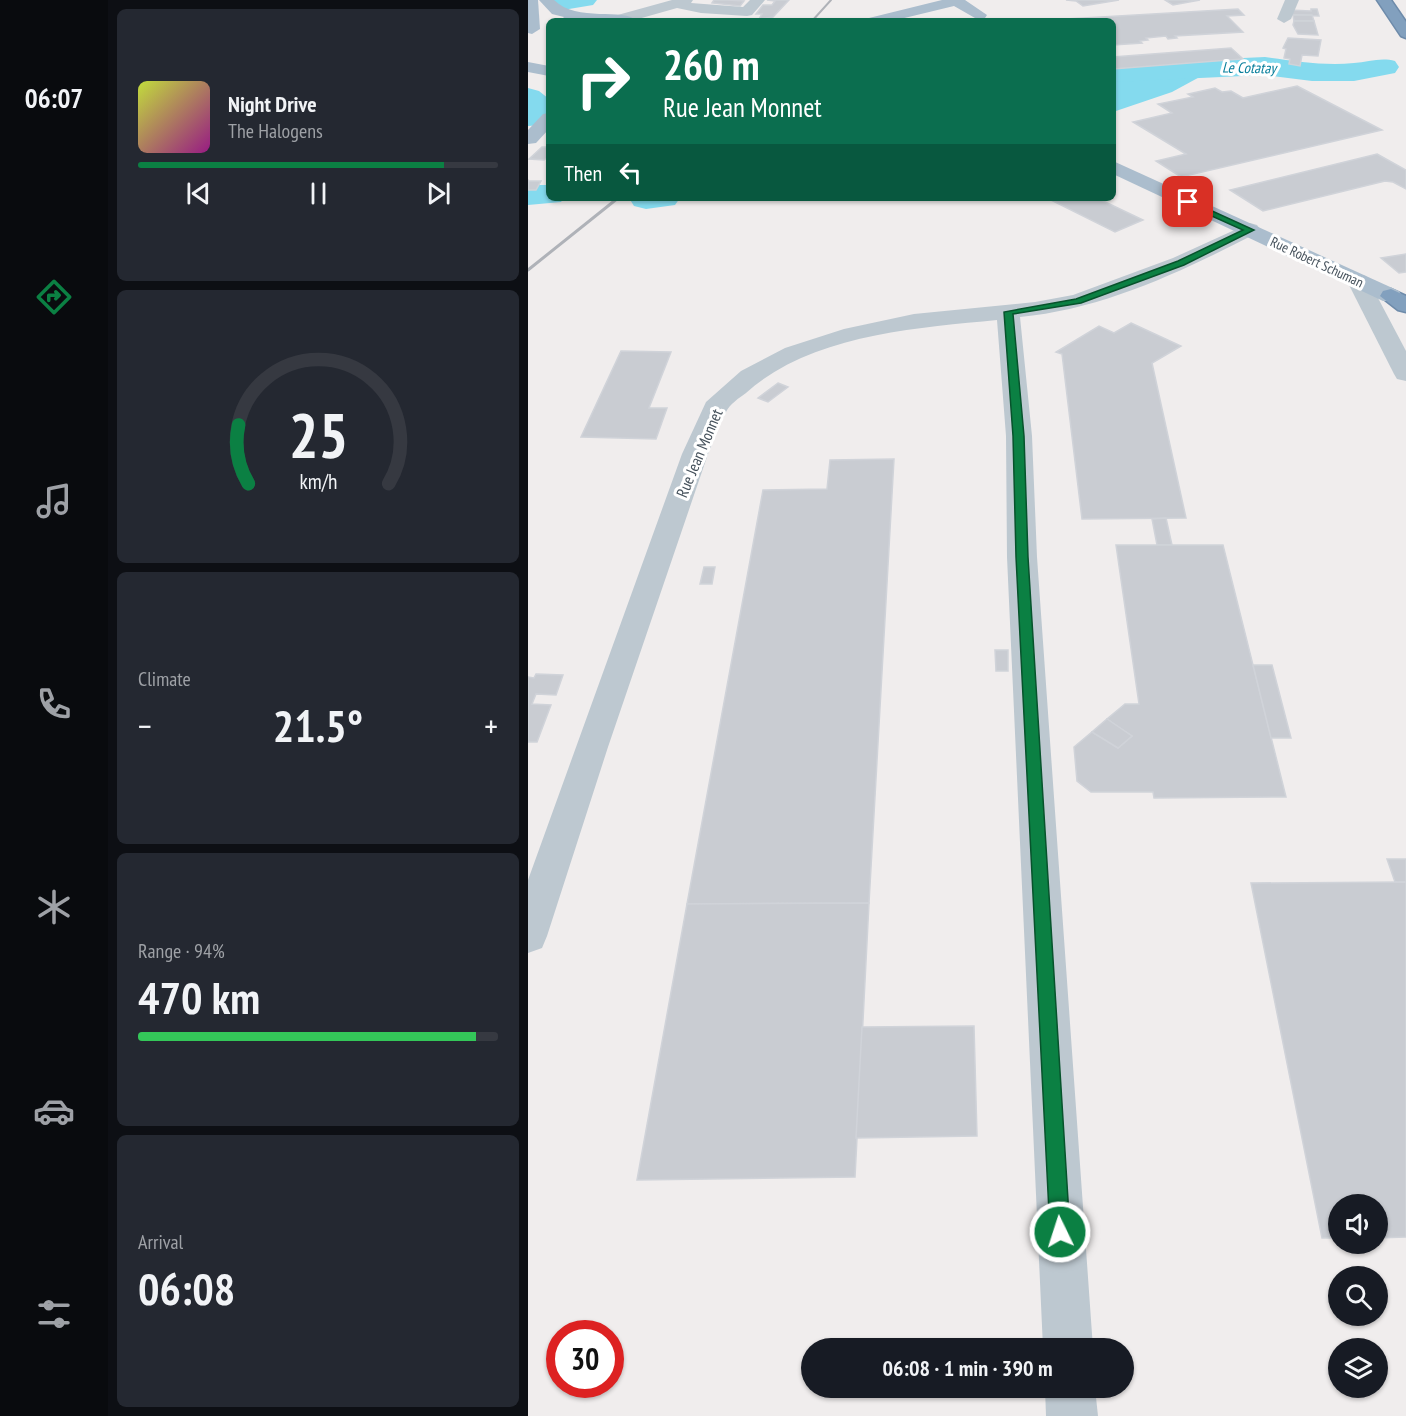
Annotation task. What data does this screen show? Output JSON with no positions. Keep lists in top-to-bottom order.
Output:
{
  "streets": {
    "main road": ["Rue Robert Schuman"],
    "street": ["Rue Jean Monnet"]
  },
  "crossings": [
    ["Rue Robert Schuman", "Rue Jean Monnet"]
  ],
  "water": ["Le Cotatay"],
  "page": {
    "tabs": "06:07",
    "turn": ["260 m", "Rue Jean Monnet"],
    "song": ["Night Drive", "The Halogens"],
    "then": "Then",
    "tile": [
      "Climate",
      ["Range · 94%", "470 km"],
      ["Arrival", "06:08"]
    ],
    "heat": ["−", "21.5°", "+"],
    "limit": "30",
    "trip": "06:08 · 1 min · 390 m",
    "gauge": ["25", "km/h"]
  }
}
